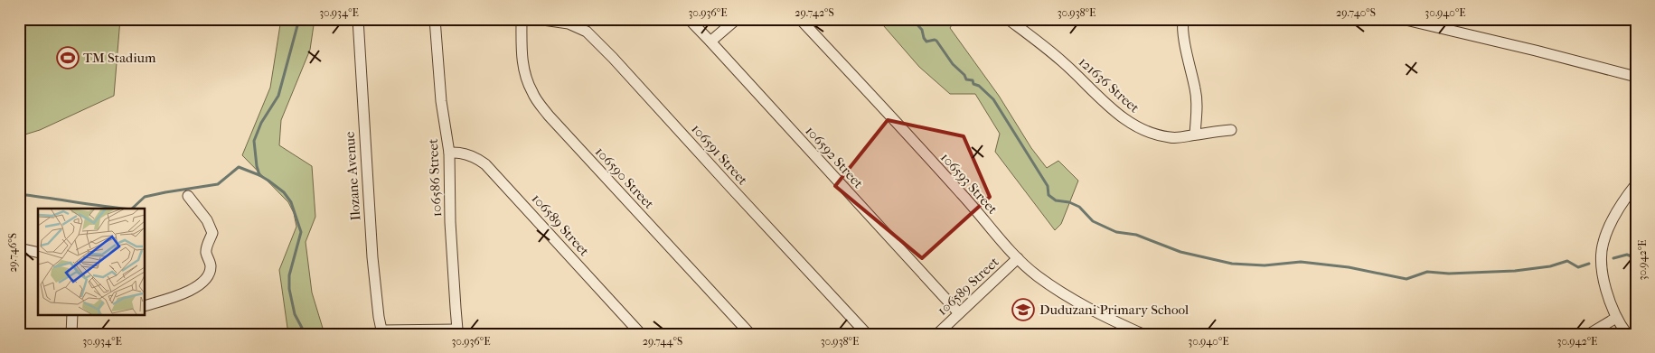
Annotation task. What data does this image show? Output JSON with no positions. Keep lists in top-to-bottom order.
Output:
{
  "streets": {
    "street": [
      "121636 Street",
      "106591 Street",
      "106592 Street",
      "Ilozane Avenue",
      "106586 Street",
      "106590 Street",
      "106593 Street",
      "106589 Street"
    ]
  },
  "crossings": [
    ["106592 Street", "106589 Street"],
    ["Ilozane Avenue", "106586 Street"],
    ["106586 Street", "106589 Street"],
    ["106593 Street", "106589 Street"]
  ],
  "places": {
    "sports": ["TM Stadium"],
    "school or university": ["Duduzani Primary School"]
  },
  "coordinates": [
    "30.934°E",
    "30.936°E",
    "29.742°S",
    "30.938°E",
    "29.740°S",
    "30.940°E",
    "29.746°S",
    "30.942°E",
    "29.744°S"
  ]
}
